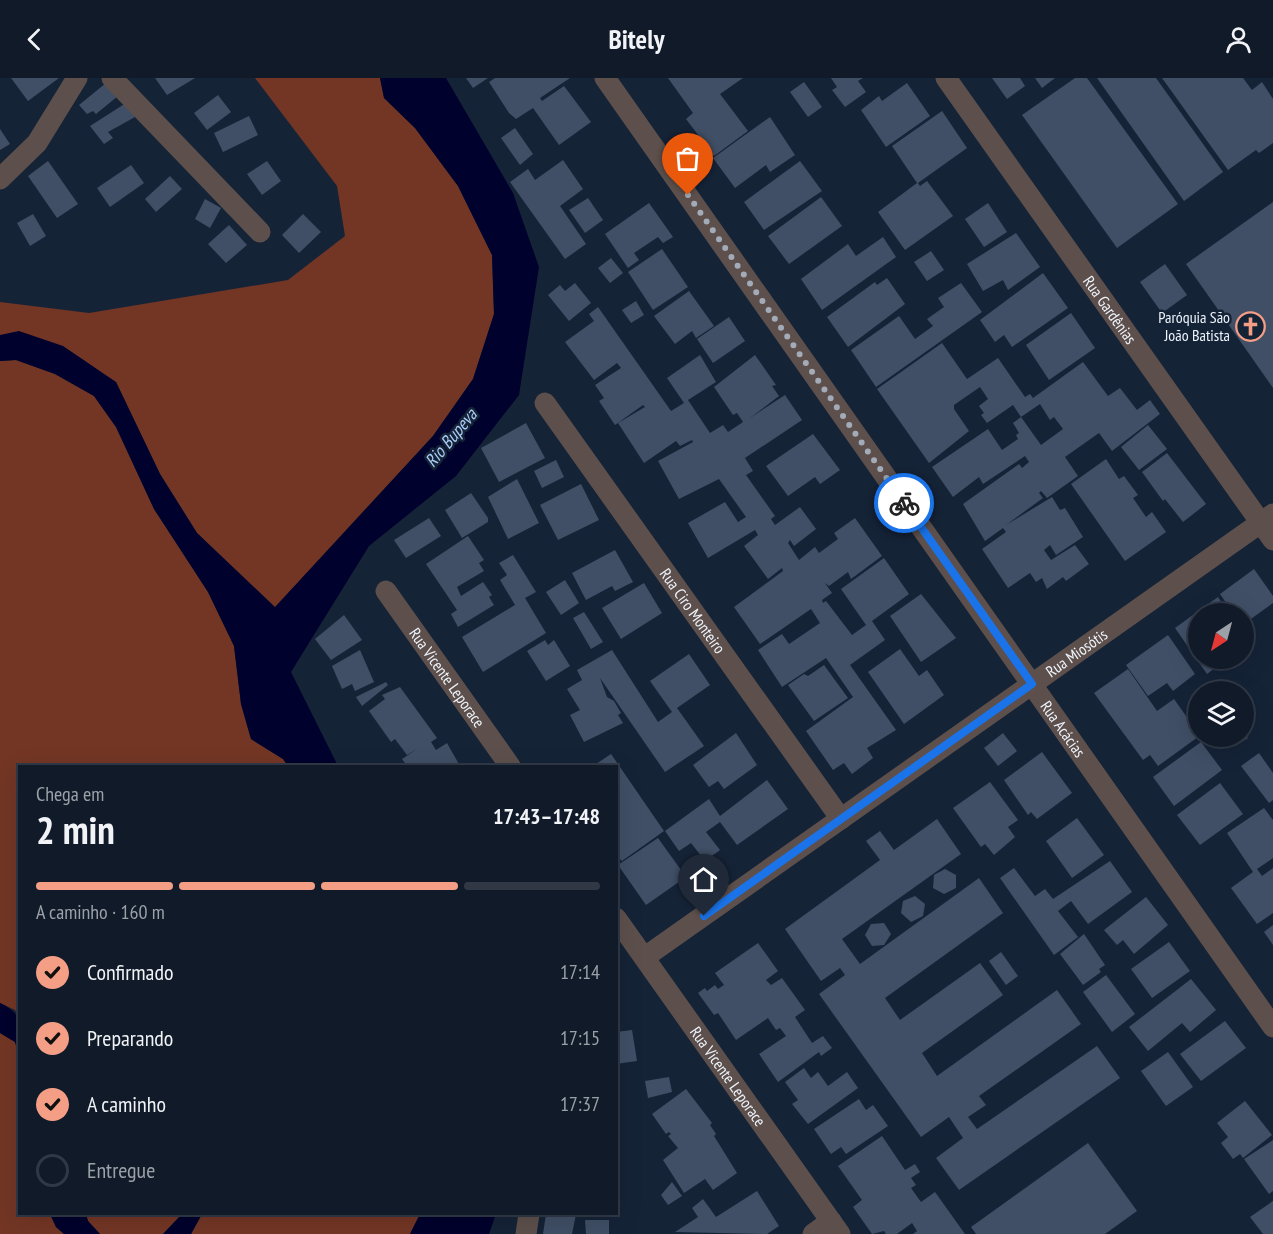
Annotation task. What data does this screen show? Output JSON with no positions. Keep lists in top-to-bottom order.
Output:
{
  "streets": {
    "street": [
      "Rua Gardênias",
      "Rua Ciro Monteiro",
      "Rua Miosótis",
      "Rua Vicente Leporace",
      "Rua Acácias"
    ]
  },
  "crossings": [
    ["Rua Gardênias", "Rua Miosótis"],
    ["Rua Ciro Monteiro", "Rua Miosótis"],
    ["Rua Miosótis", "Rua Vicente Leporace"],
    ["Rua Miosótis", "Rua Acácias"]
  ],
  "water": ["Rio Bupeva"],
  "places": {
    "church": ["Paróquia São João Batista"]
  },
  "north": "bottom left",
  "page": {
    "header": "Bitely",
    "heading": ["2 min", "Chega em", "17:43–17:48"],
    "bar": "A caminho · 160 m",
    "list": [
      ["Confirmado", "17:14"],
      ["Preparando", "17:15"],
      ["A caminho", "17:37"],
      "Entregue"
    ]
  }
}
